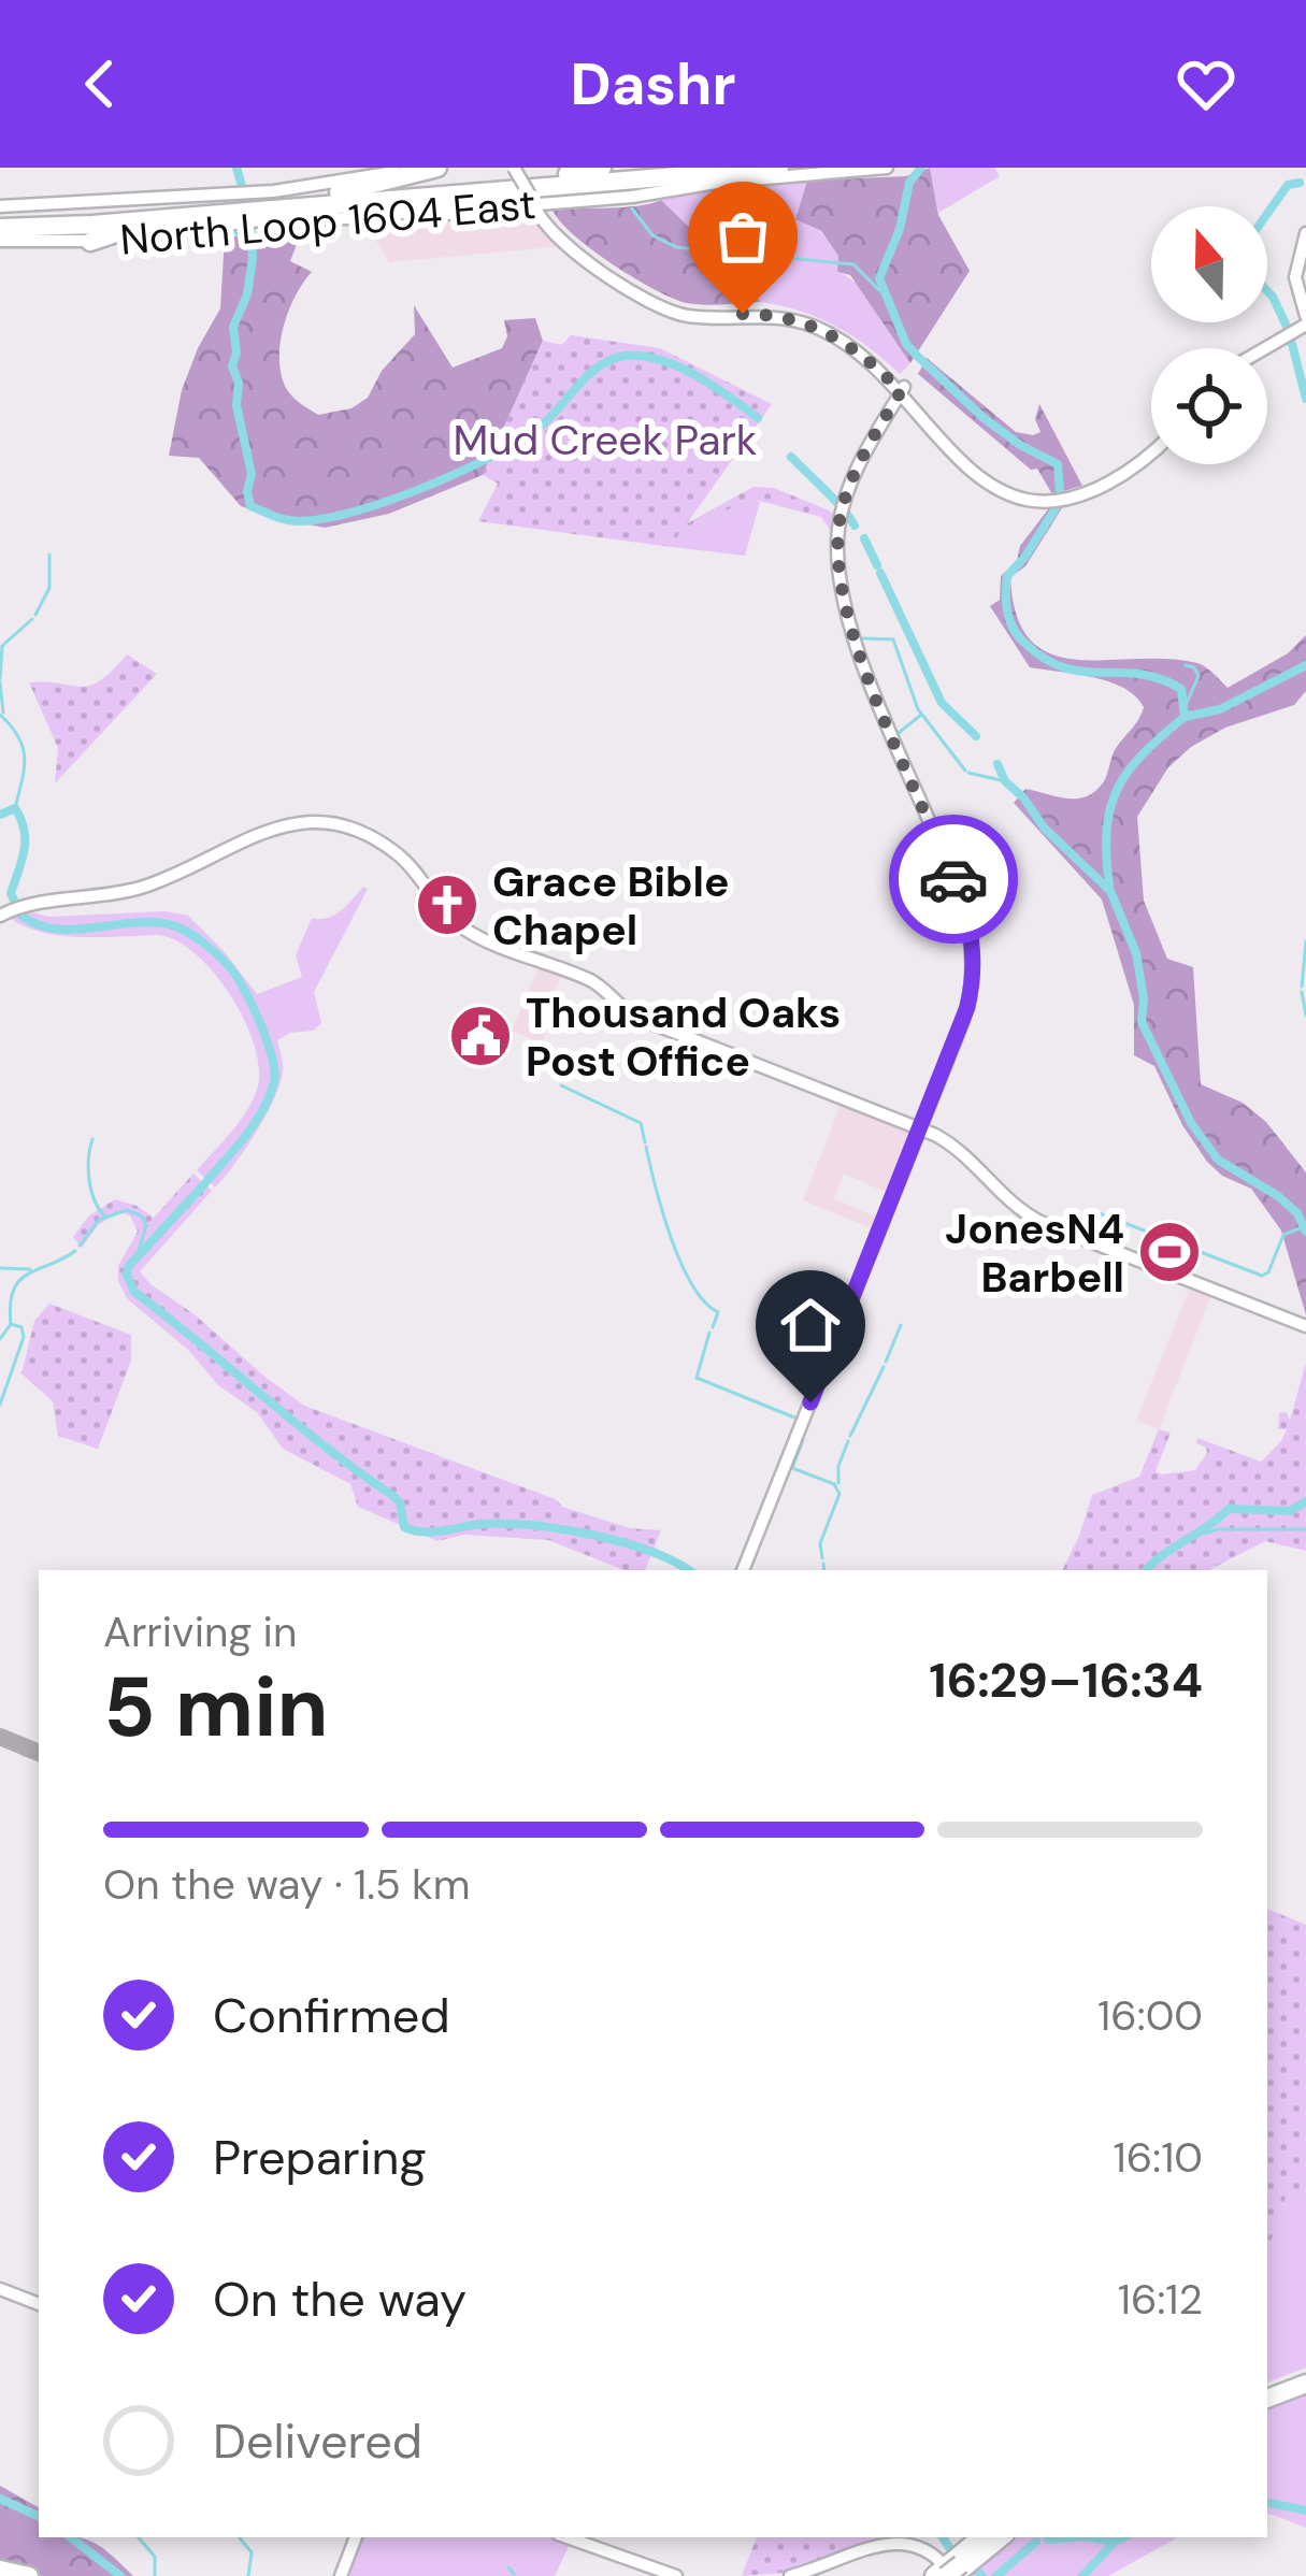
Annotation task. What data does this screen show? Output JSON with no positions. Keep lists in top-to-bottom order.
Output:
{
  "streets": {
    "main road": ["North Loop 1604 East"]
  },
  "parks": ["Mud Creek Park"],
  "places": {
    "church": ["Grace Bible Chapel"],
    "public building": ["Thousand Oaks Post Office"],
    "sports": ["JonesN4 Barbell"]
  },
  "north": "top",
  "page": {
    "header": "Dashr",
    "heading": ["5 min", "Arriving in", "16:29–16:34"],
    "bar": "On the way · 1.5 km",
    "list": [
      ["Confirmed", "16:00"],
      ["Preparing", "16:10"],
      ["On the way", "16:12"],
      "Delivered"
    ]
  }
}
